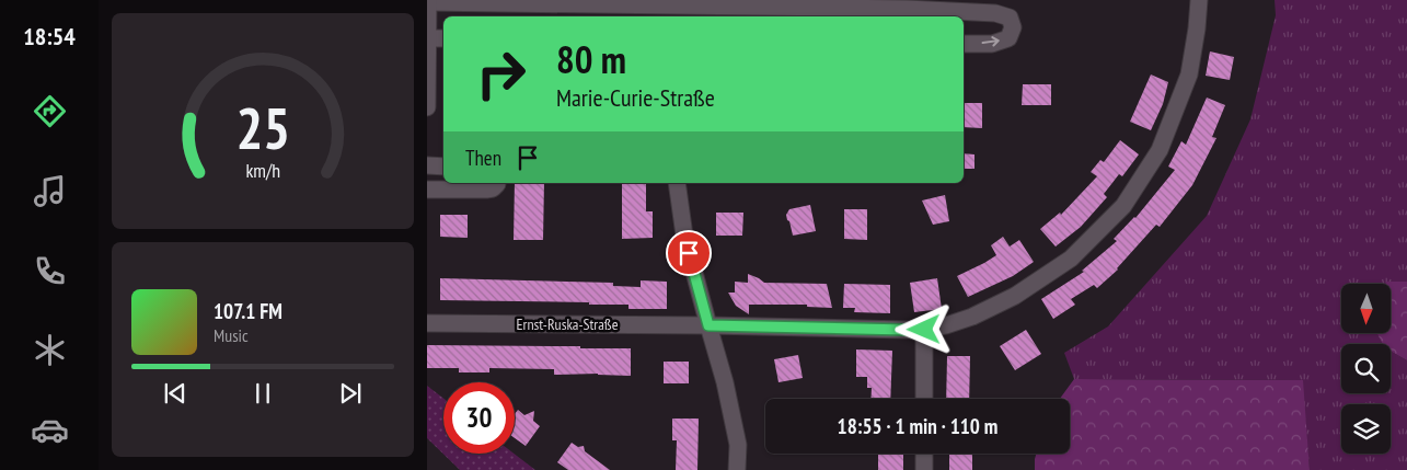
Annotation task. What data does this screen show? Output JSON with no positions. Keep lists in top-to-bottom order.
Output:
{
  "streets": {
    "street": ["Ernst-Ruska-Straße"]
  },
  "north": "bottom",
  "page": {
    "tabs": "18:54",
    "turn": ["80 m", "Marie-Curie-Straße"],
    "then": "Then",
    "song": ["107.1 FM", "Music"],
    "limit": "30",
    "trip": "18:55 · 1 min · 110 m",
    "gauge": ["25", "km/h"]
  }
}
